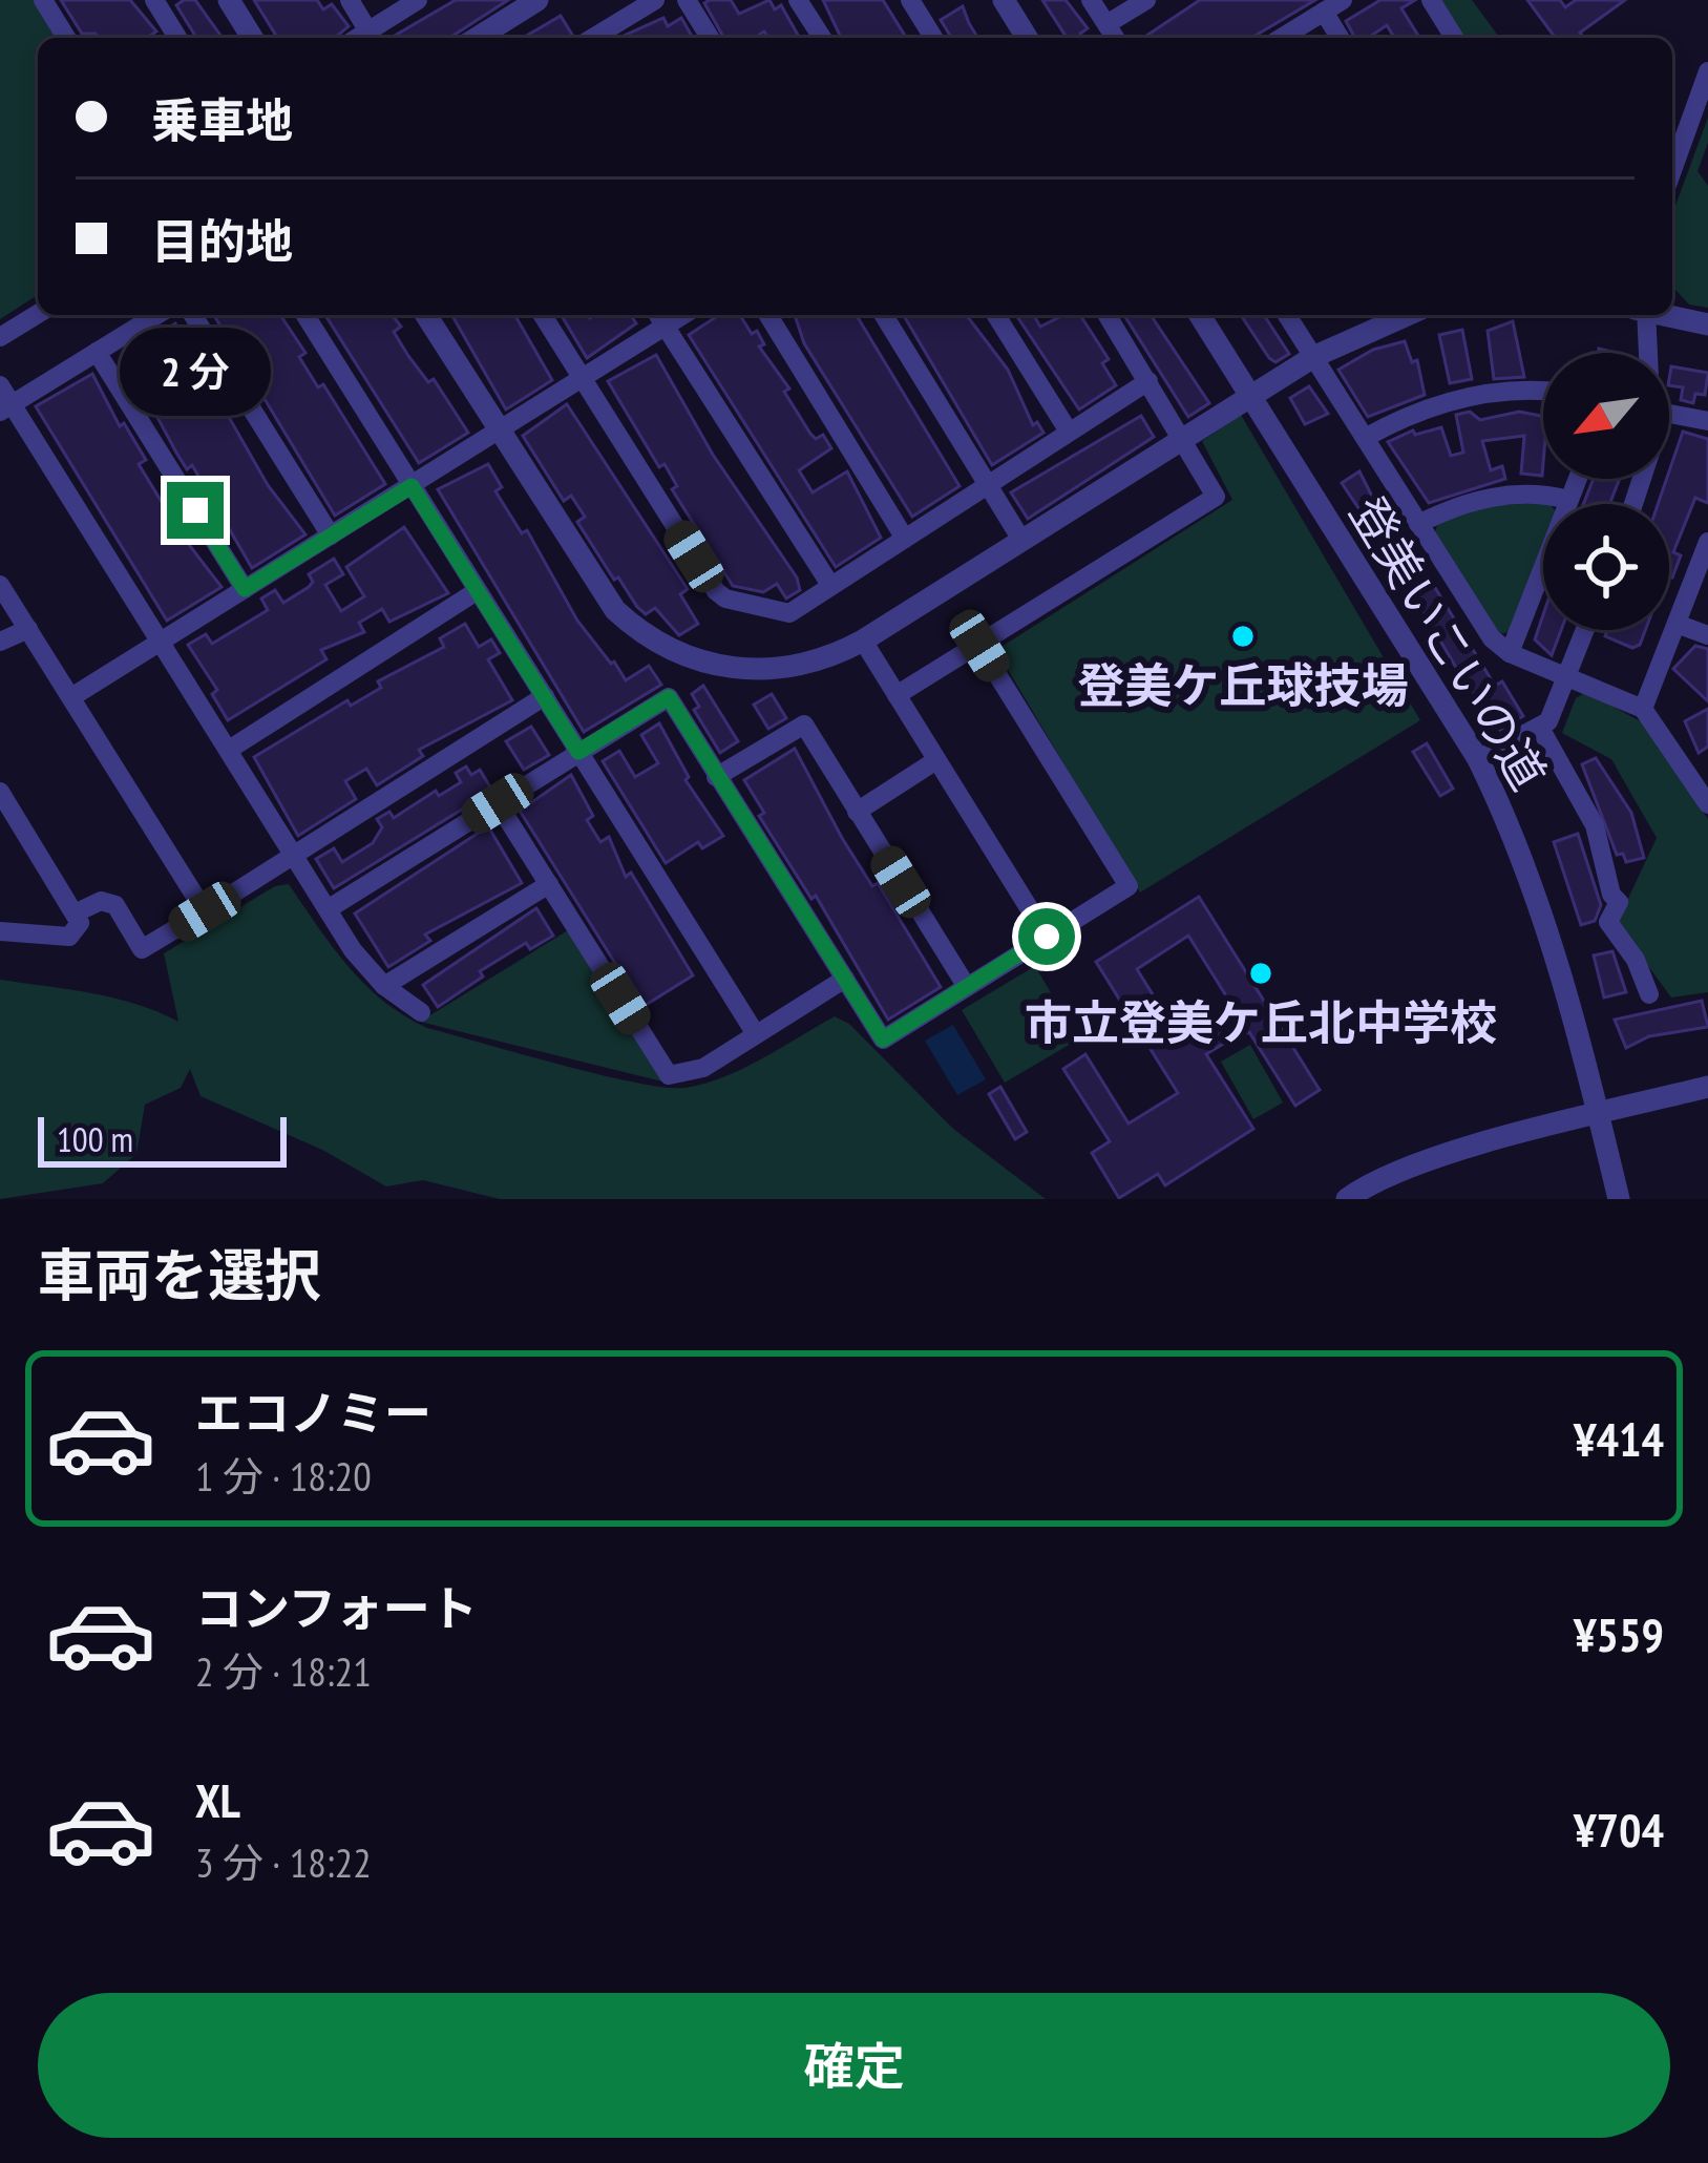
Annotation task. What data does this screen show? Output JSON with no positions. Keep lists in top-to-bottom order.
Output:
{
  "streets": {
    "street": ["登美いこいの道"]
  },
  "places": ["登美ケ丘球技場", "市立登美ケ丘北中学校"],
  "scale_bar": "100 m",
  "north": "bottom left",
  "page": {
    "banner": ["乗車地", "目的地"],
    "bubble": "2 分",
    "scale": "100 m",
    "heading": "車両を選択",
    "list": [
      {
        "name": "エコノミー",
        "note": "1 分 · 18:20",
        "value": "¥414"
      },
      {
        "name": "コンフォート",
        "note": "2 分 · 18:21",
        "value": "¥559"
      },
      {
        "name": "XL",
        "note": "3 分 · 18:22",
        "value": "¥704"
      }
    ],
    "buttons": "確定"
  }
}
